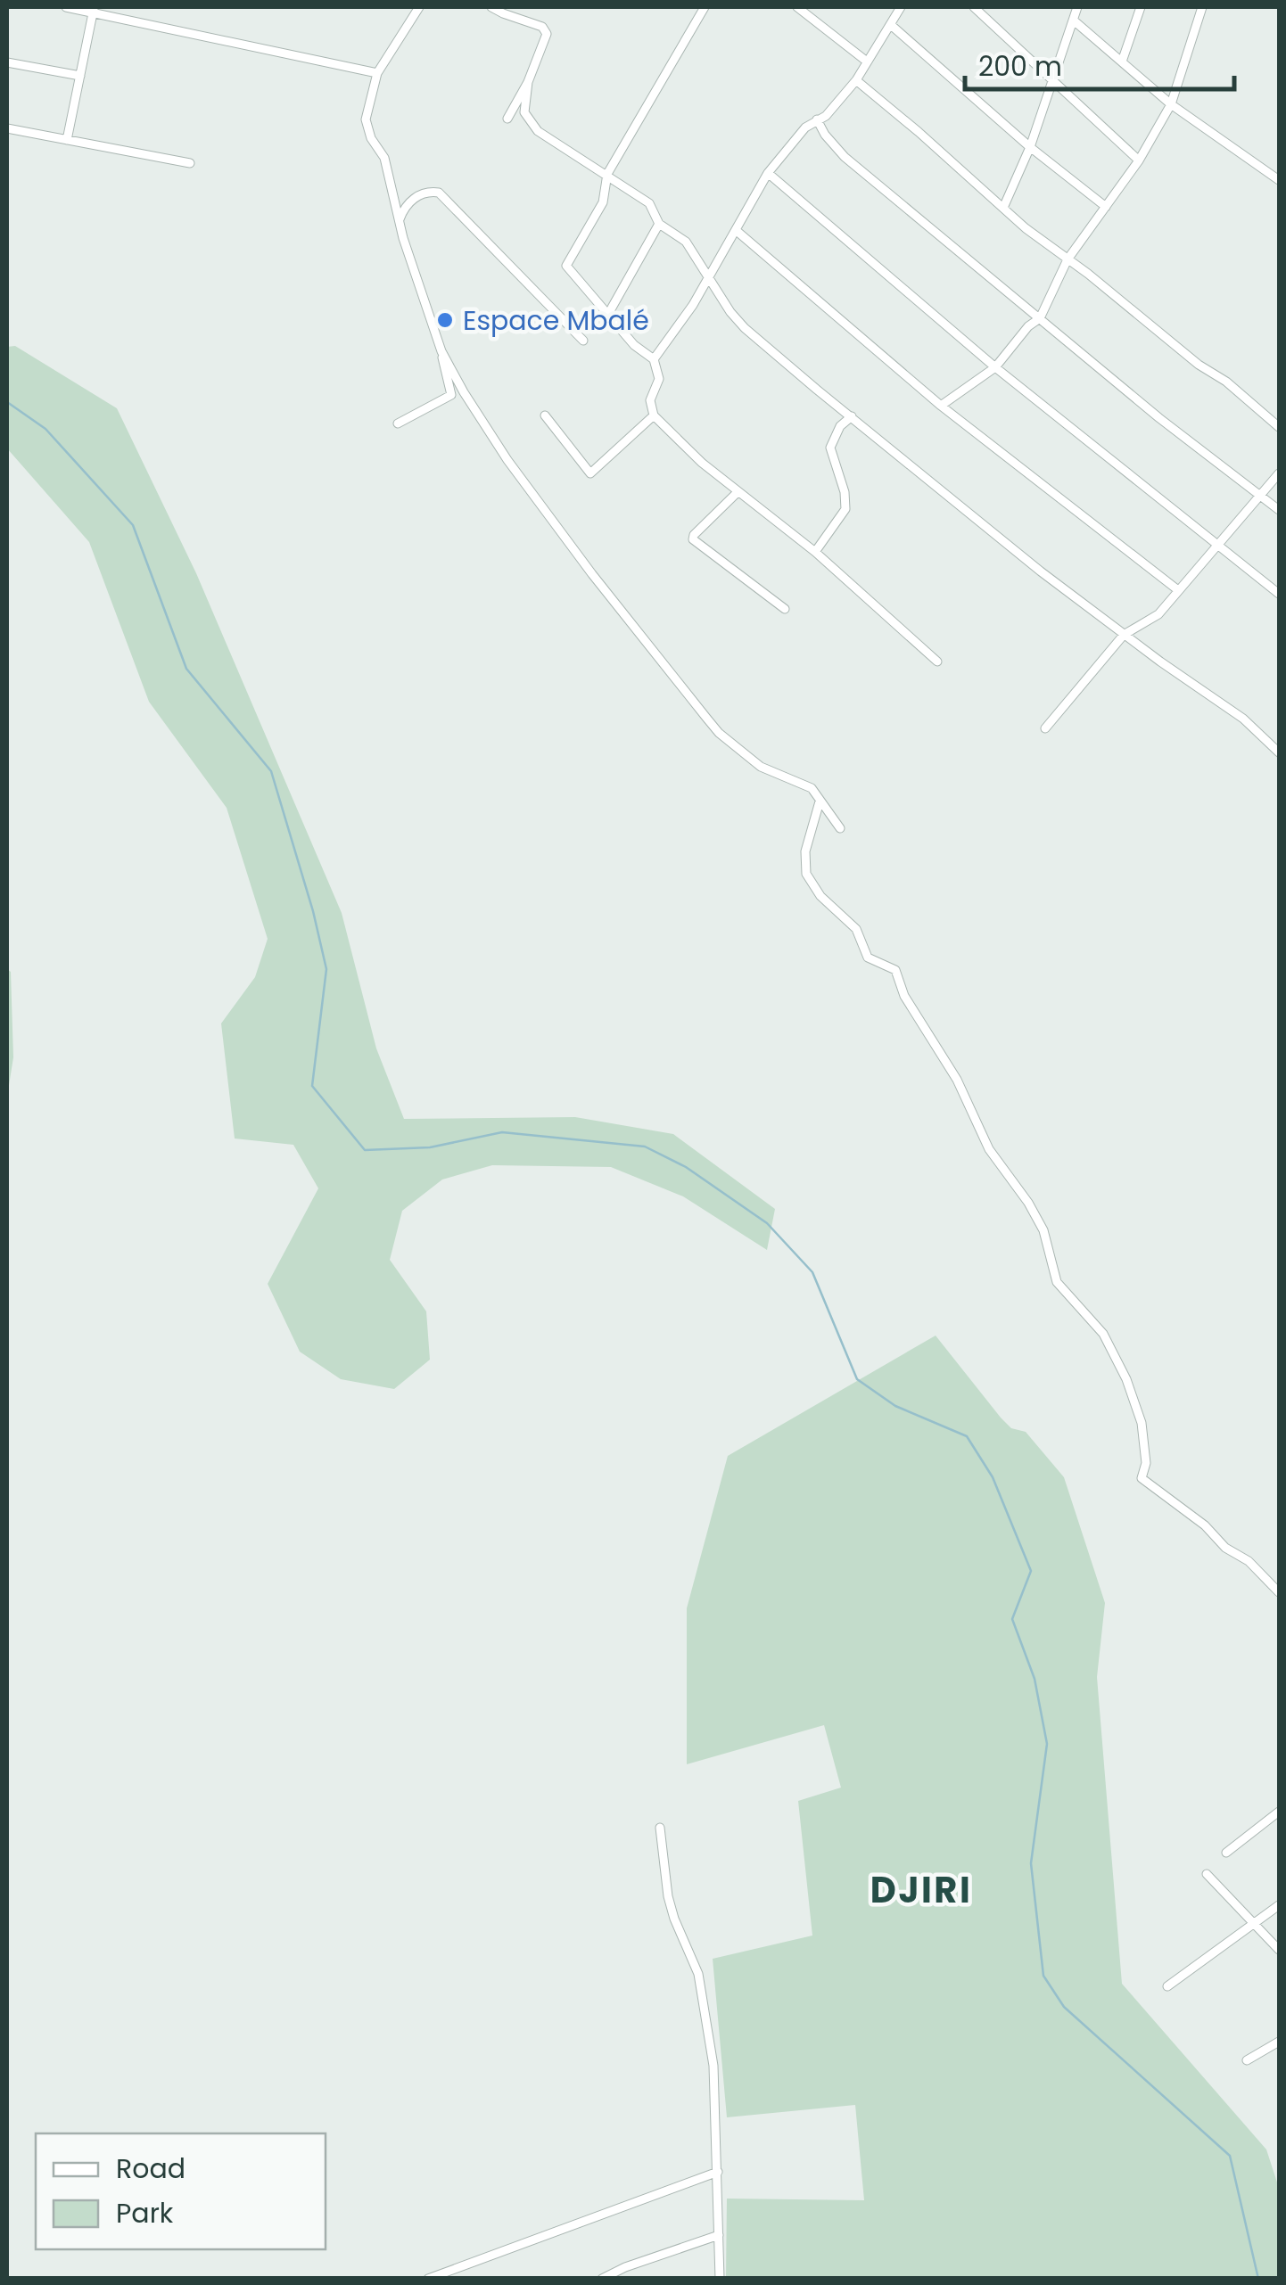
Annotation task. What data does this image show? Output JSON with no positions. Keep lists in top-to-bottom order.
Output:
{
  "districts": ["DJIRI"],
  "places": ["Espace Mbalé"],
  "legend": ["Road", "Park"],
  "scale_bar": "200 m"
}
